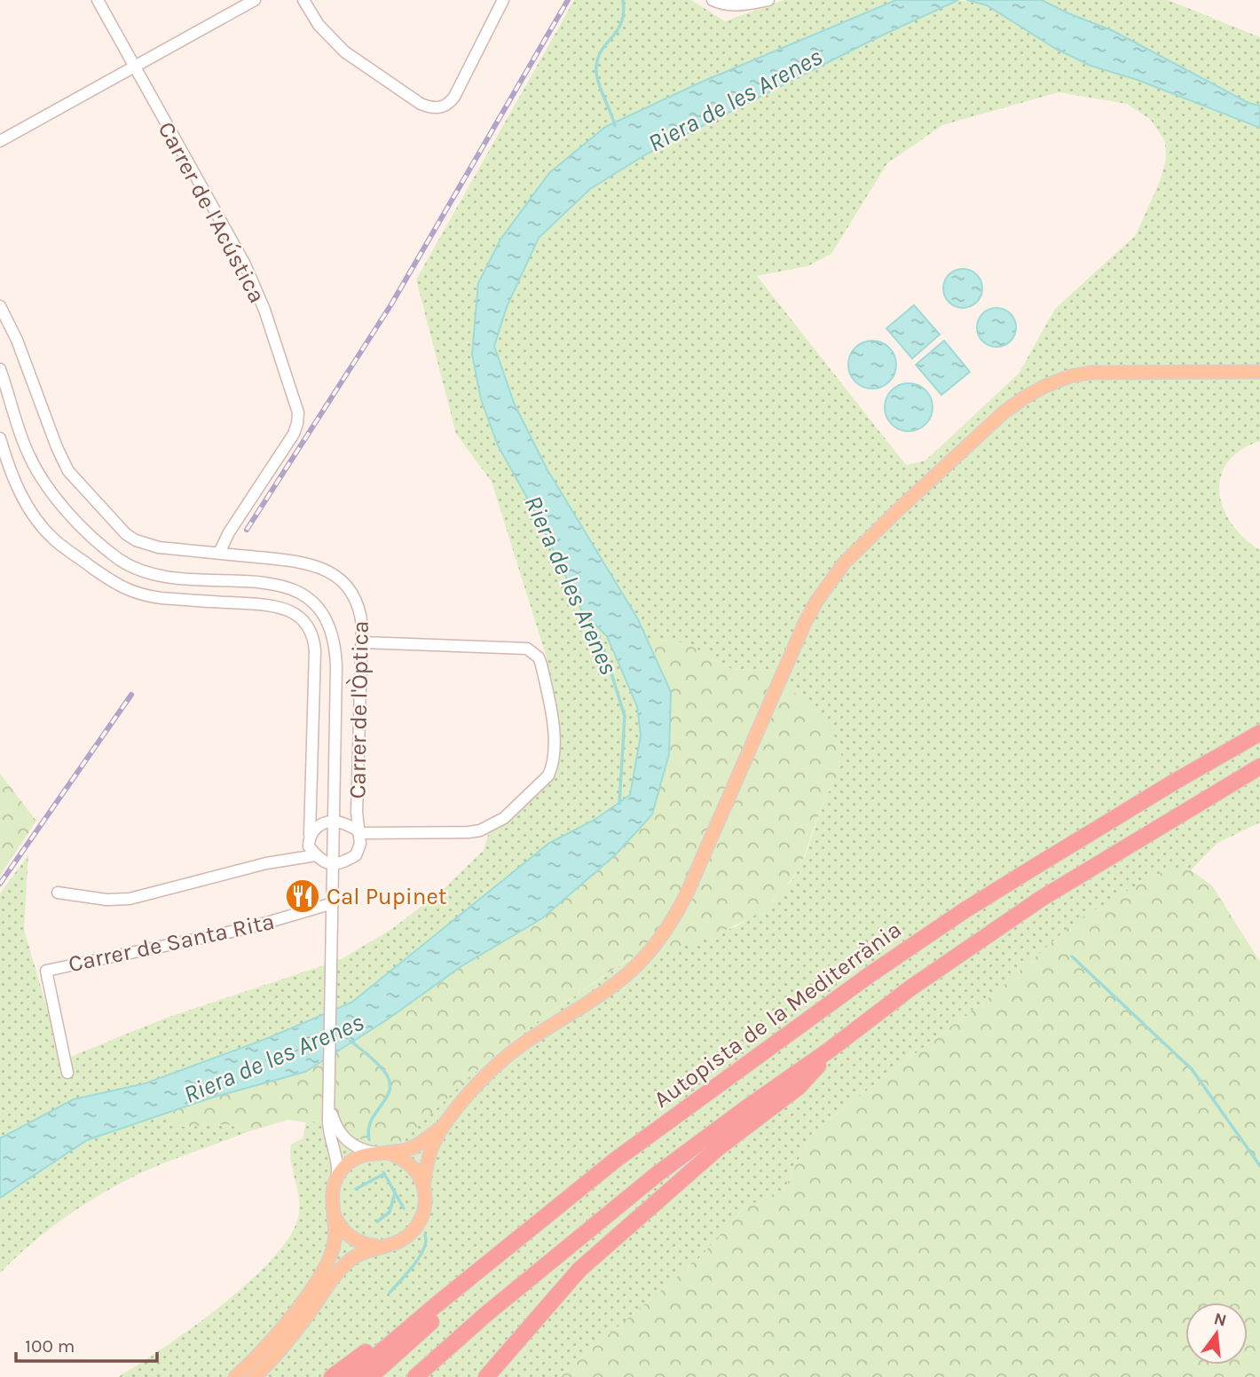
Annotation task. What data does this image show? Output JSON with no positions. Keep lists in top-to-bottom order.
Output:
{
  "streets": {
    "highway": ["Autopista de la Mediterrània"],
    "street": ["Carrer de l'Acústica", "Carrer de l'Òptica", "Carrer de Santa Rita"]
  },
  "crossings": [
    ["Carrer de l'Acústica", "Carrer de l'Òptica"]
  ],
  "water": ["Riera de les Arenes"],
  "places": {
    "restaurant": ["Cal Pupinet"]
  },
  "scale_bar": "100 m",
  "north": "top"
}
